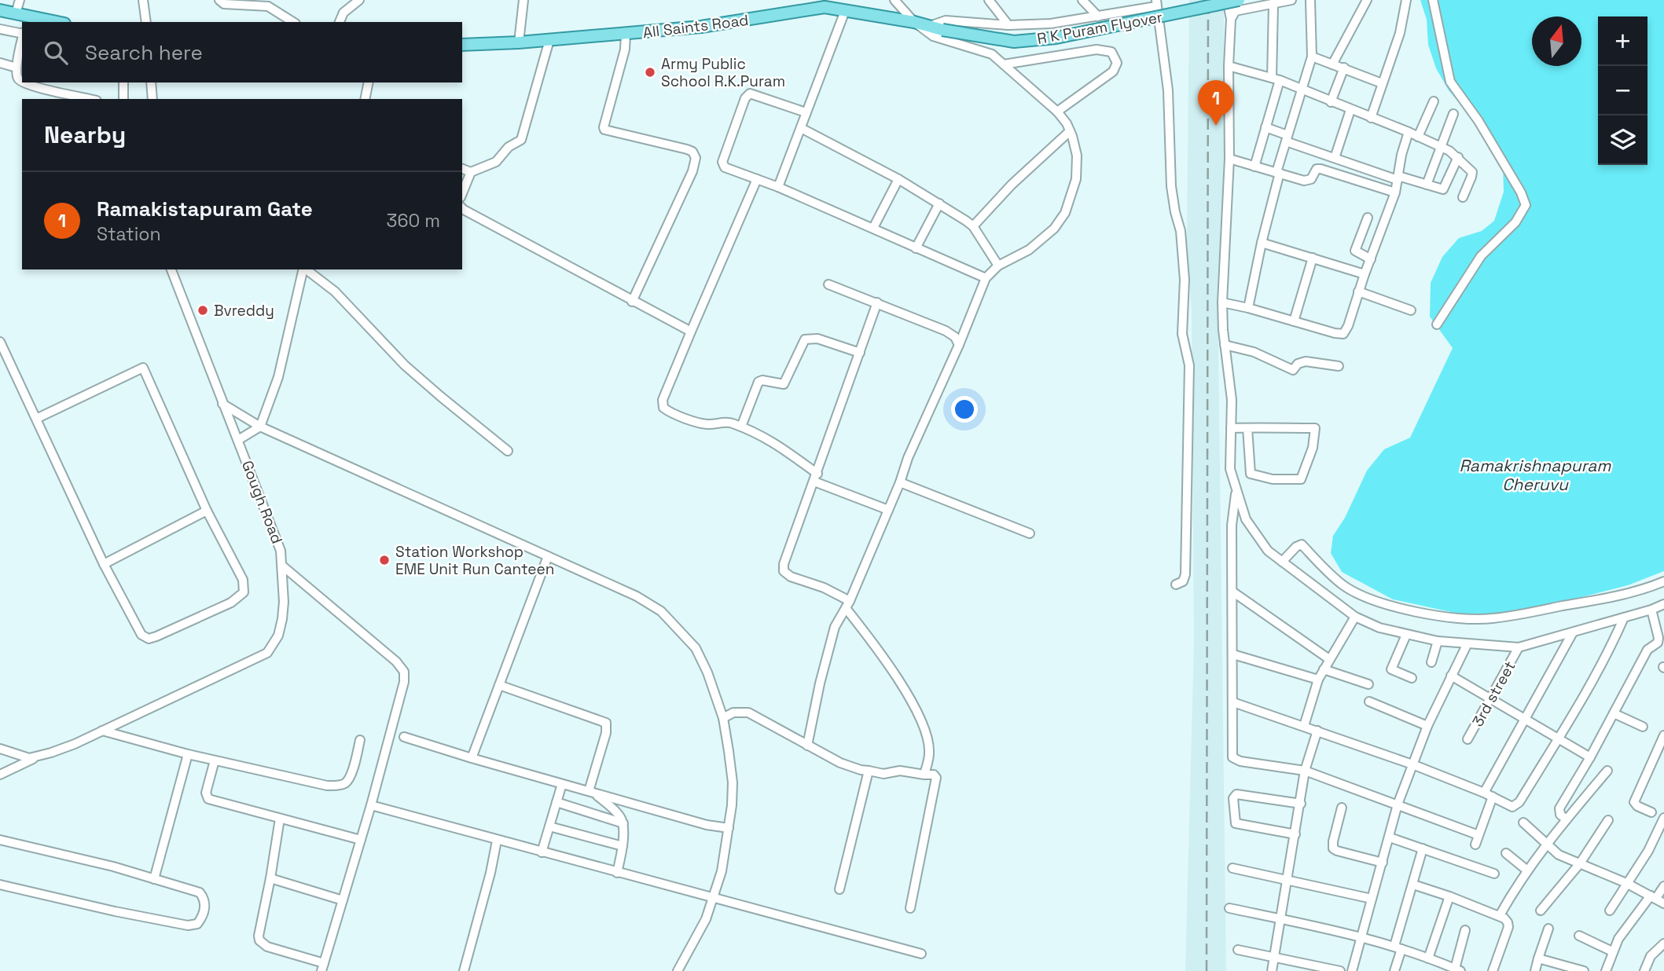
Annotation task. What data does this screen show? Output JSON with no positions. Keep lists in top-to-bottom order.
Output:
{
  "streets": {
    "main road": ["All Saints Road", "R K Puram Flyover"],
    "street": ["Gough Road", "3rd street"]
  },
  "crossings": [
    ["All Saints Road", "R K Puram Flyover"]
  ],
  "water": ["Ramakrishnapuram Cheruvu"],
  "places": ["Army Public School R.K.Puram", "Bvreddy", "Station Workshop EME Unit Run Canteen"],
  "north": "top",
  "page": {
    "map_buttons": ["+", "−"],
    "search": "Search here",
    "pins": "1",
    "heading": "Nearby",
    "list": [
      {
        "mark": "1",
        "name": "Ramakistapuram Gate",
        "note": "Station",
        "value": "360 m"
      }
    ]
  }
}
